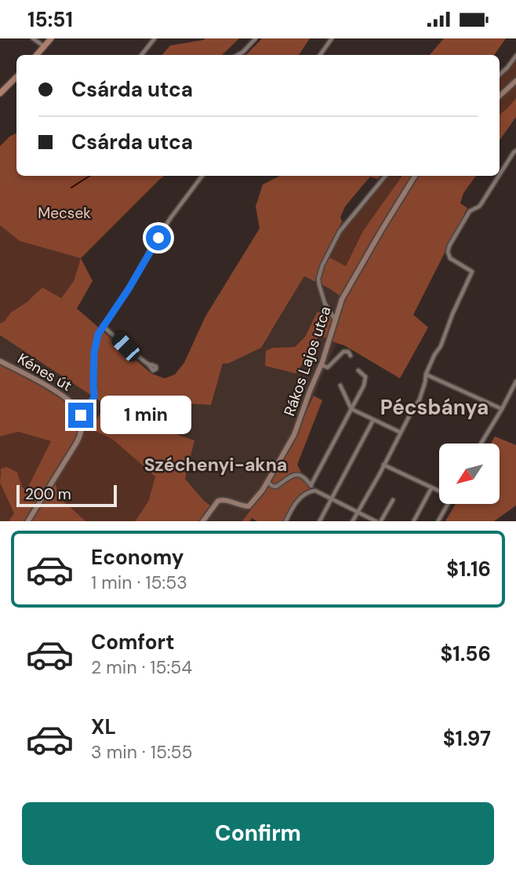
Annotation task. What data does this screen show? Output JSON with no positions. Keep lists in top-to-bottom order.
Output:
{
  "streets": {
    "street": ["Rákos Lajos utca", "Kénes út"]
  },
  "districts": ["Pécsbánya", "Széchenyi-akna"],
  "parks": ["Mecsek"],
  "scale_bar": "200 m",
  "north": "bottom left",
  "page": {
    "status": "15:51",
    "banner": ["Csárda utca", "Csárda utca"],
    "bubble": "1 min",
    "scale": "200 m",
    "list": [
      {
        "name": "Economy",
        "note": "1 min · 15:53",
        "value": "$1.16"
      },
      {
        "name": "Comfort",
        "note": "2 min · 15:54",
        "value": "$1.56"
      },
      {
        "name": "XL",
        "note": "3 min · 15:55",
        "value": "$1.97"
      }
    ],
    "buttons": "Confirm"
  }
}
